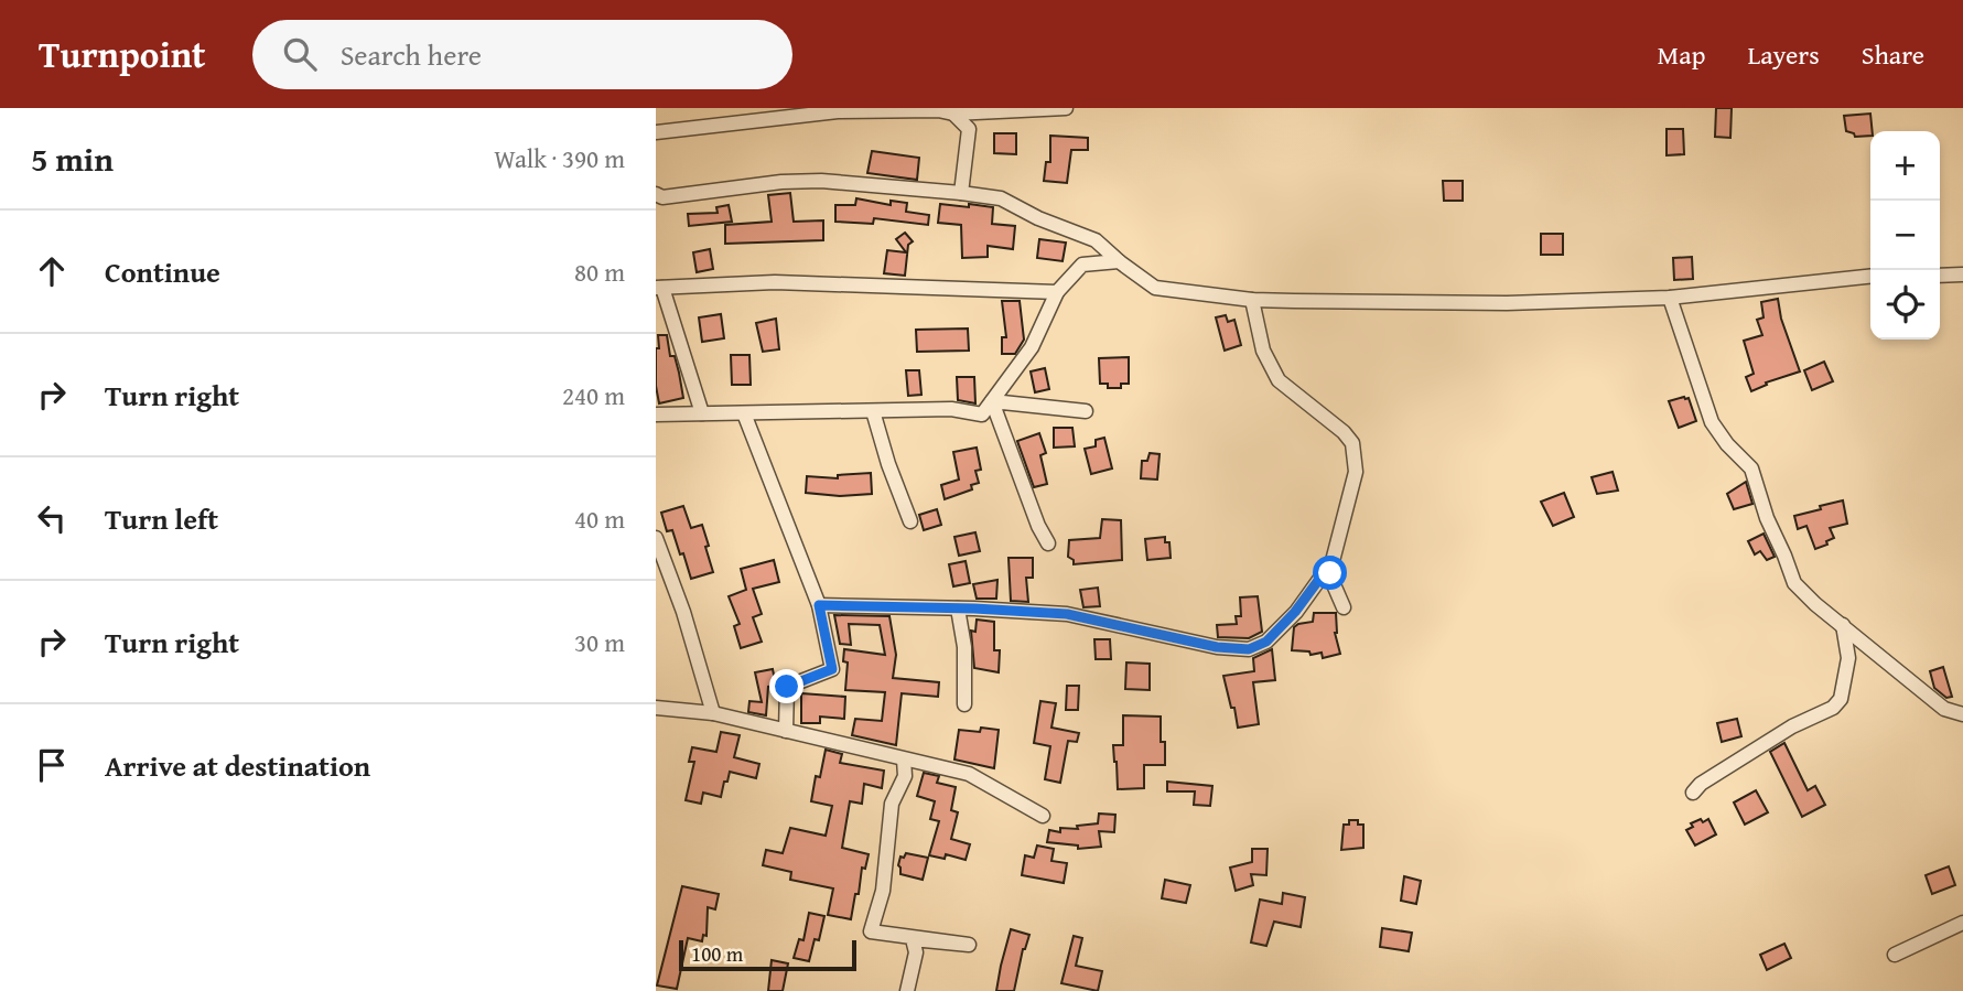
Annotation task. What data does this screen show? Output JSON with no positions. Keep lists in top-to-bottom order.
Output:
{
  "scale_bar": "100 m",
  "page": {
    "header": "Turnpoint",
    "search": "Search here",
    "nav": ["Map", "Layers", "Share"],
    "heading": ["5 min", "Walk · 390 m"],
    "map_buttons": ["+", "−"],
    "list": [
      ["Continue", "80 m"],
      ["Turn right", "240 m"],
      ["Turn left", "40 m"],
      ["Turn right", "30 m"],
      "Arrive at destination"
    ],
    "scale": "100 m"
  }
}
